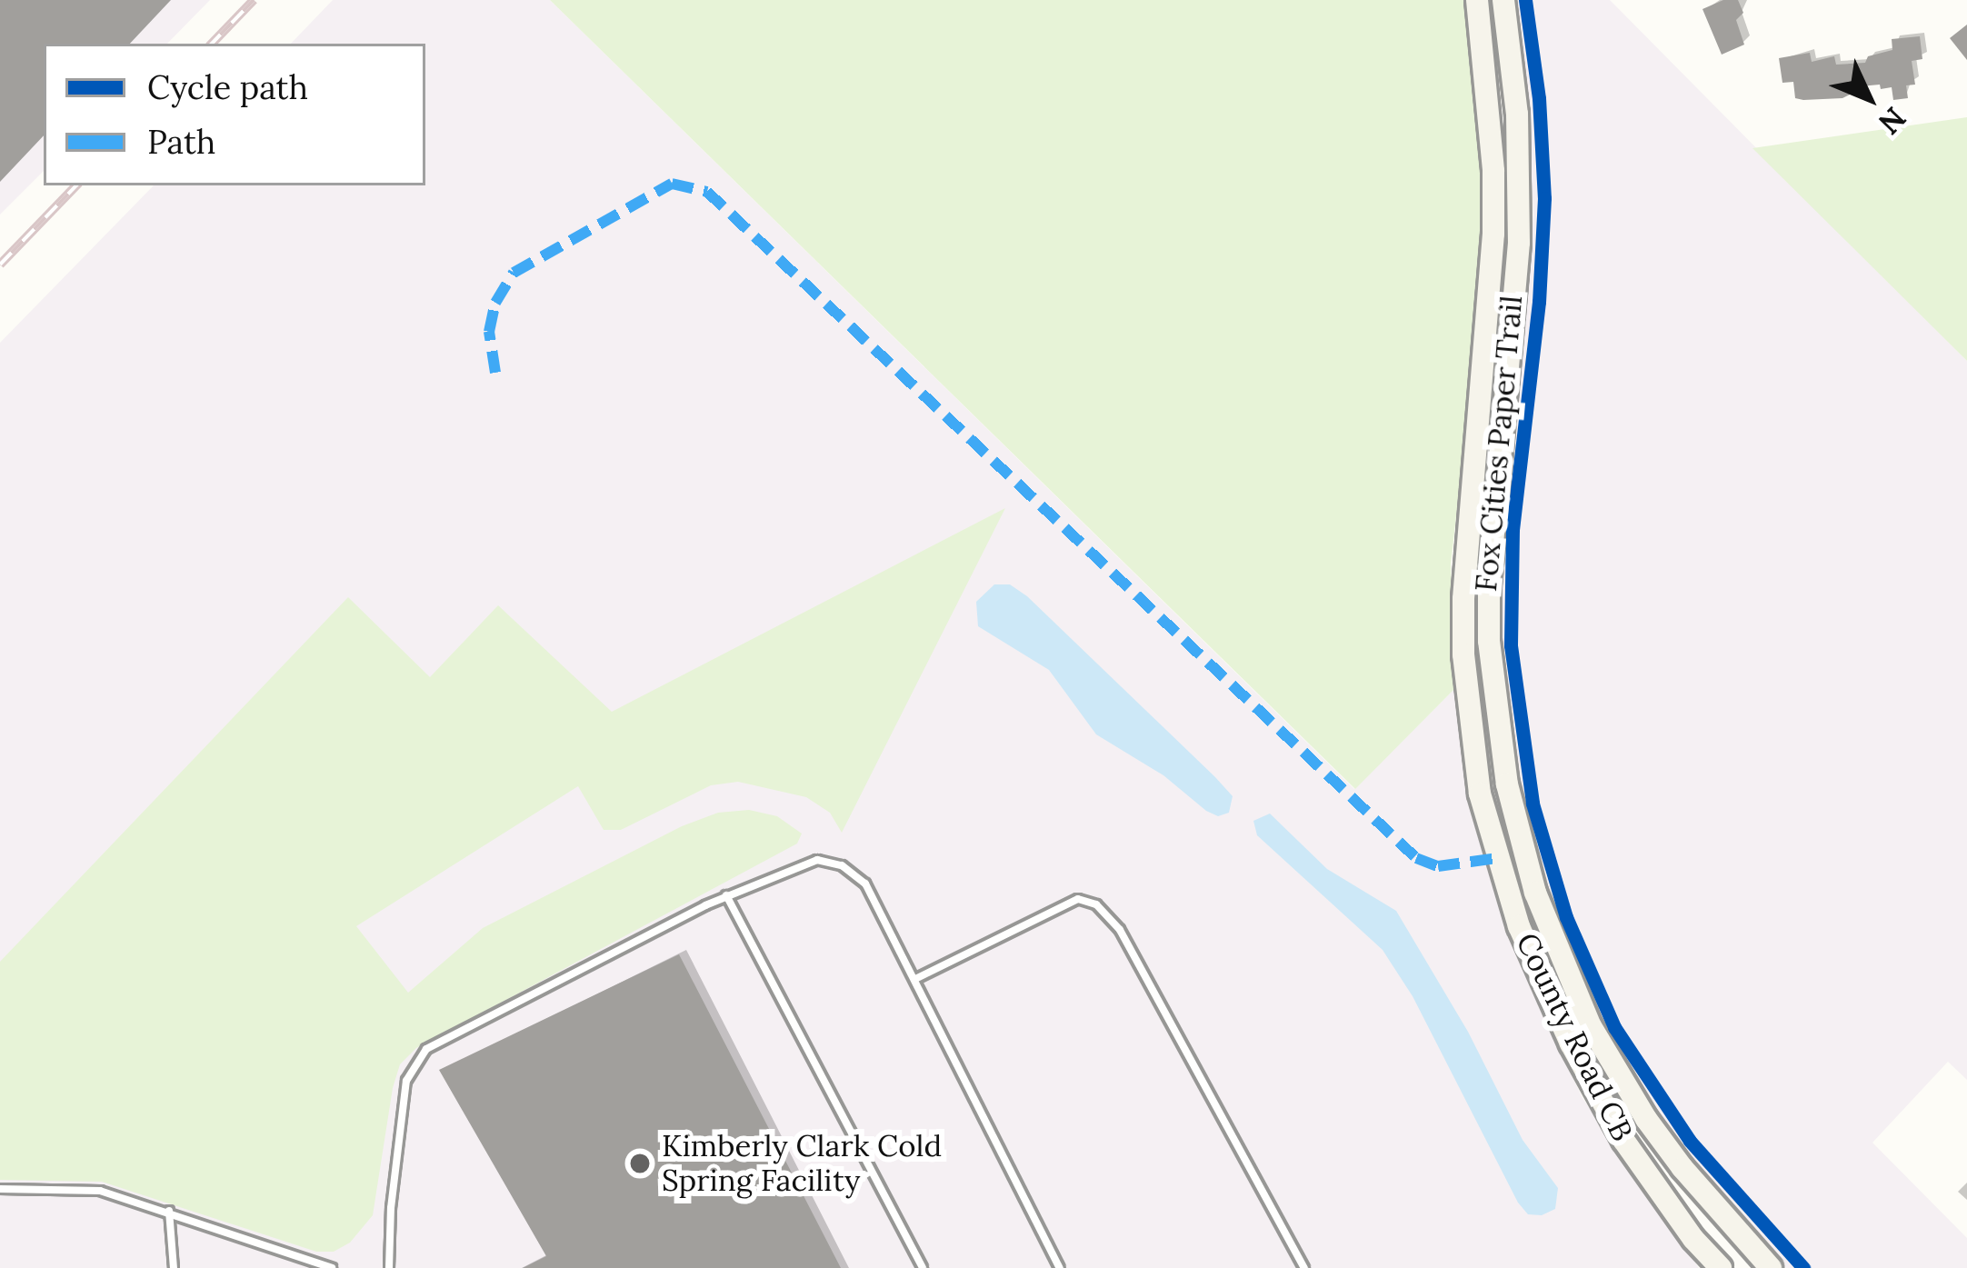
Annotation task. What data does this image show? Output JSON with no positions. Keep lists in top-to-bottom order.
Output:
{
  "streets": {
    "main road": ["County Road CB"],
    "cycle path": ["Fox Cities Paper Trail"]
  },
  "places": ["Kimberly Clark Cold Spring Facility"],
  "legend": ["Cycle path", "Path"],
  "north": "bottom right"
}
